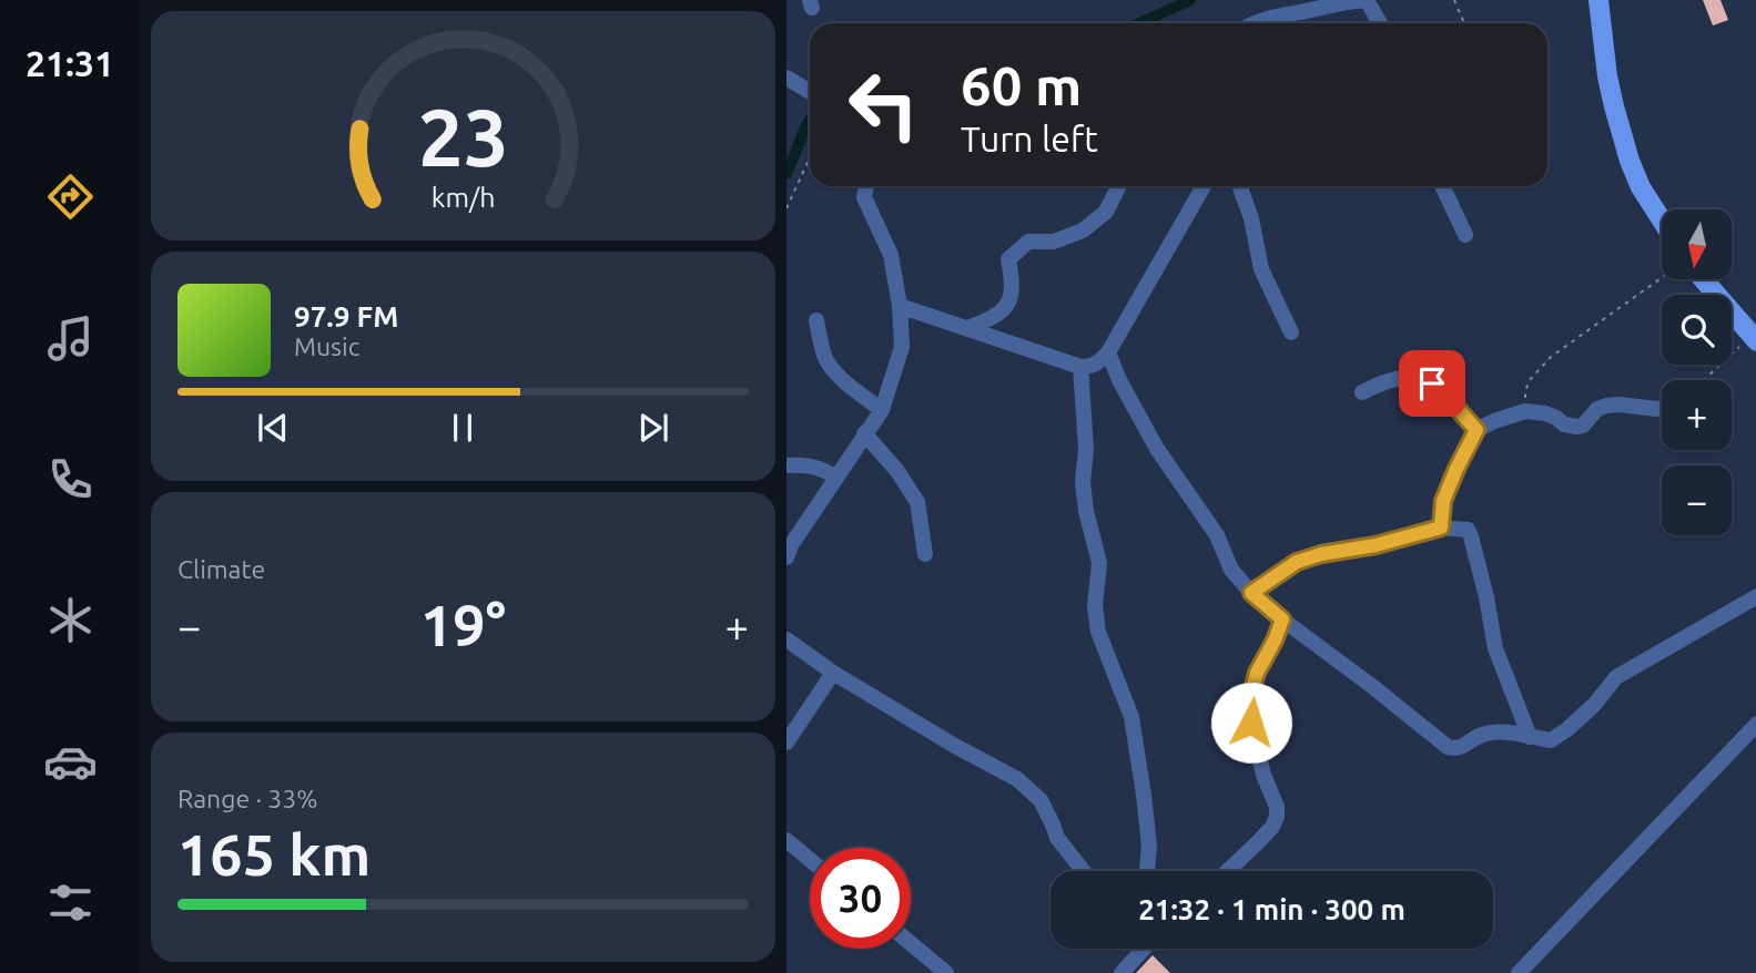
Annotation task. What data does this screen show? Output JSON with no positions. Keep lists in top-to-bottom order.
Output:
{
  "north": "bottom",
  "page": {
    "tabs": "21:31",
    "turn": ["60 m", "Turn left"],
    "map_buttons": ["+", "−"],
    "song": ["97.9 FM", "Music"],
    "tile": [
      "Climate",
      ["Range · 33%", "165 km"]
    ],
    "heat": ["−", "19°", "+"],
    "limit": "30",
    "trip": "21:32 · 1 min · 300 m",
    "gauge": ["23", "km/h"]
  }
}
